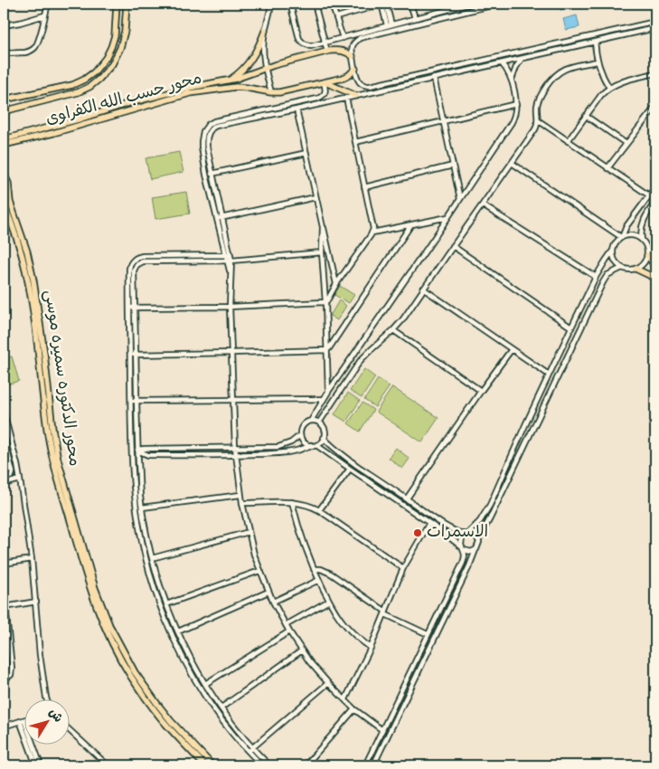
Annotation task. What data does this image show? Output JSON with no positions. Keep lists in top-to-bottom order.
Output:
{
  "streets": {
    "main road": ["محور حسب الله الكفراوى", "محور الدكتوره سميره موسى"]
  },
  "places": ["الاسمرات"],
  "north": "top right"
}
